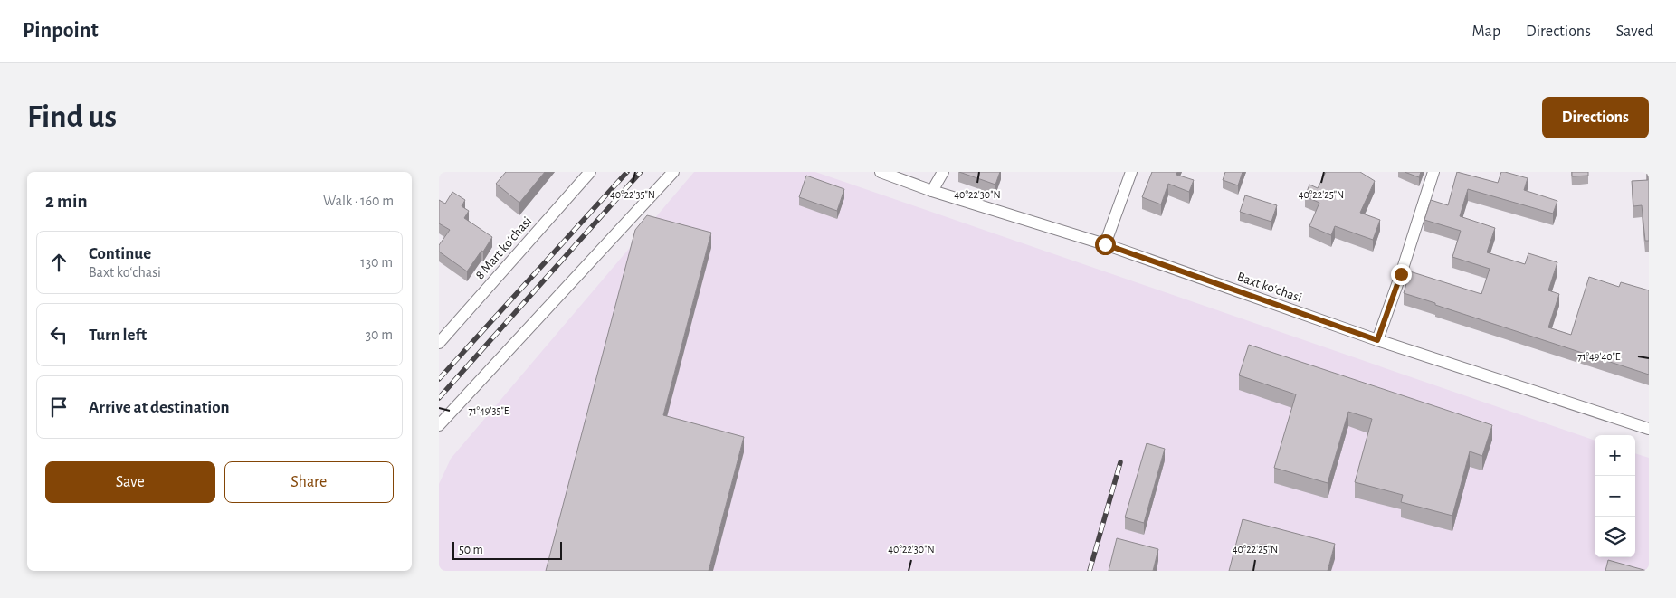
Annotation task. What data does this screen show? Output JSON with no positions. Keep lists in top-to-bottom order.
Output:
{
  "streets": {
    "street": ["8 Mart koʻchasi", "Baxt koʻchasi"]
  },
  "scale_bar": "50 m",
  "page": {
    "header": "Pinpoint",
    "nav": ["Map", "Directions", "Saved"],
    "buttons": [
      "Directions",
      ["Save", "Share"]
    ],
    "title": "Find us",
    "heading": ["2 min", "Walk · 160 m"],
    "list": [
      ["Continue", "Baxt koʻchasi", "130 m"],
      ["Turn left", "30 m"],
      "Arrive at destination"
    ],
    "map_buttons": ["+", "−"],
    "scale": "50 m"
  },
  "coordinates": [
    "40°22'35\"N",
    "40°22'30\"N",
    "40°22'25\"N",
    "71°49'40\"E",
    "71°49'35\"E"
  ]
}
